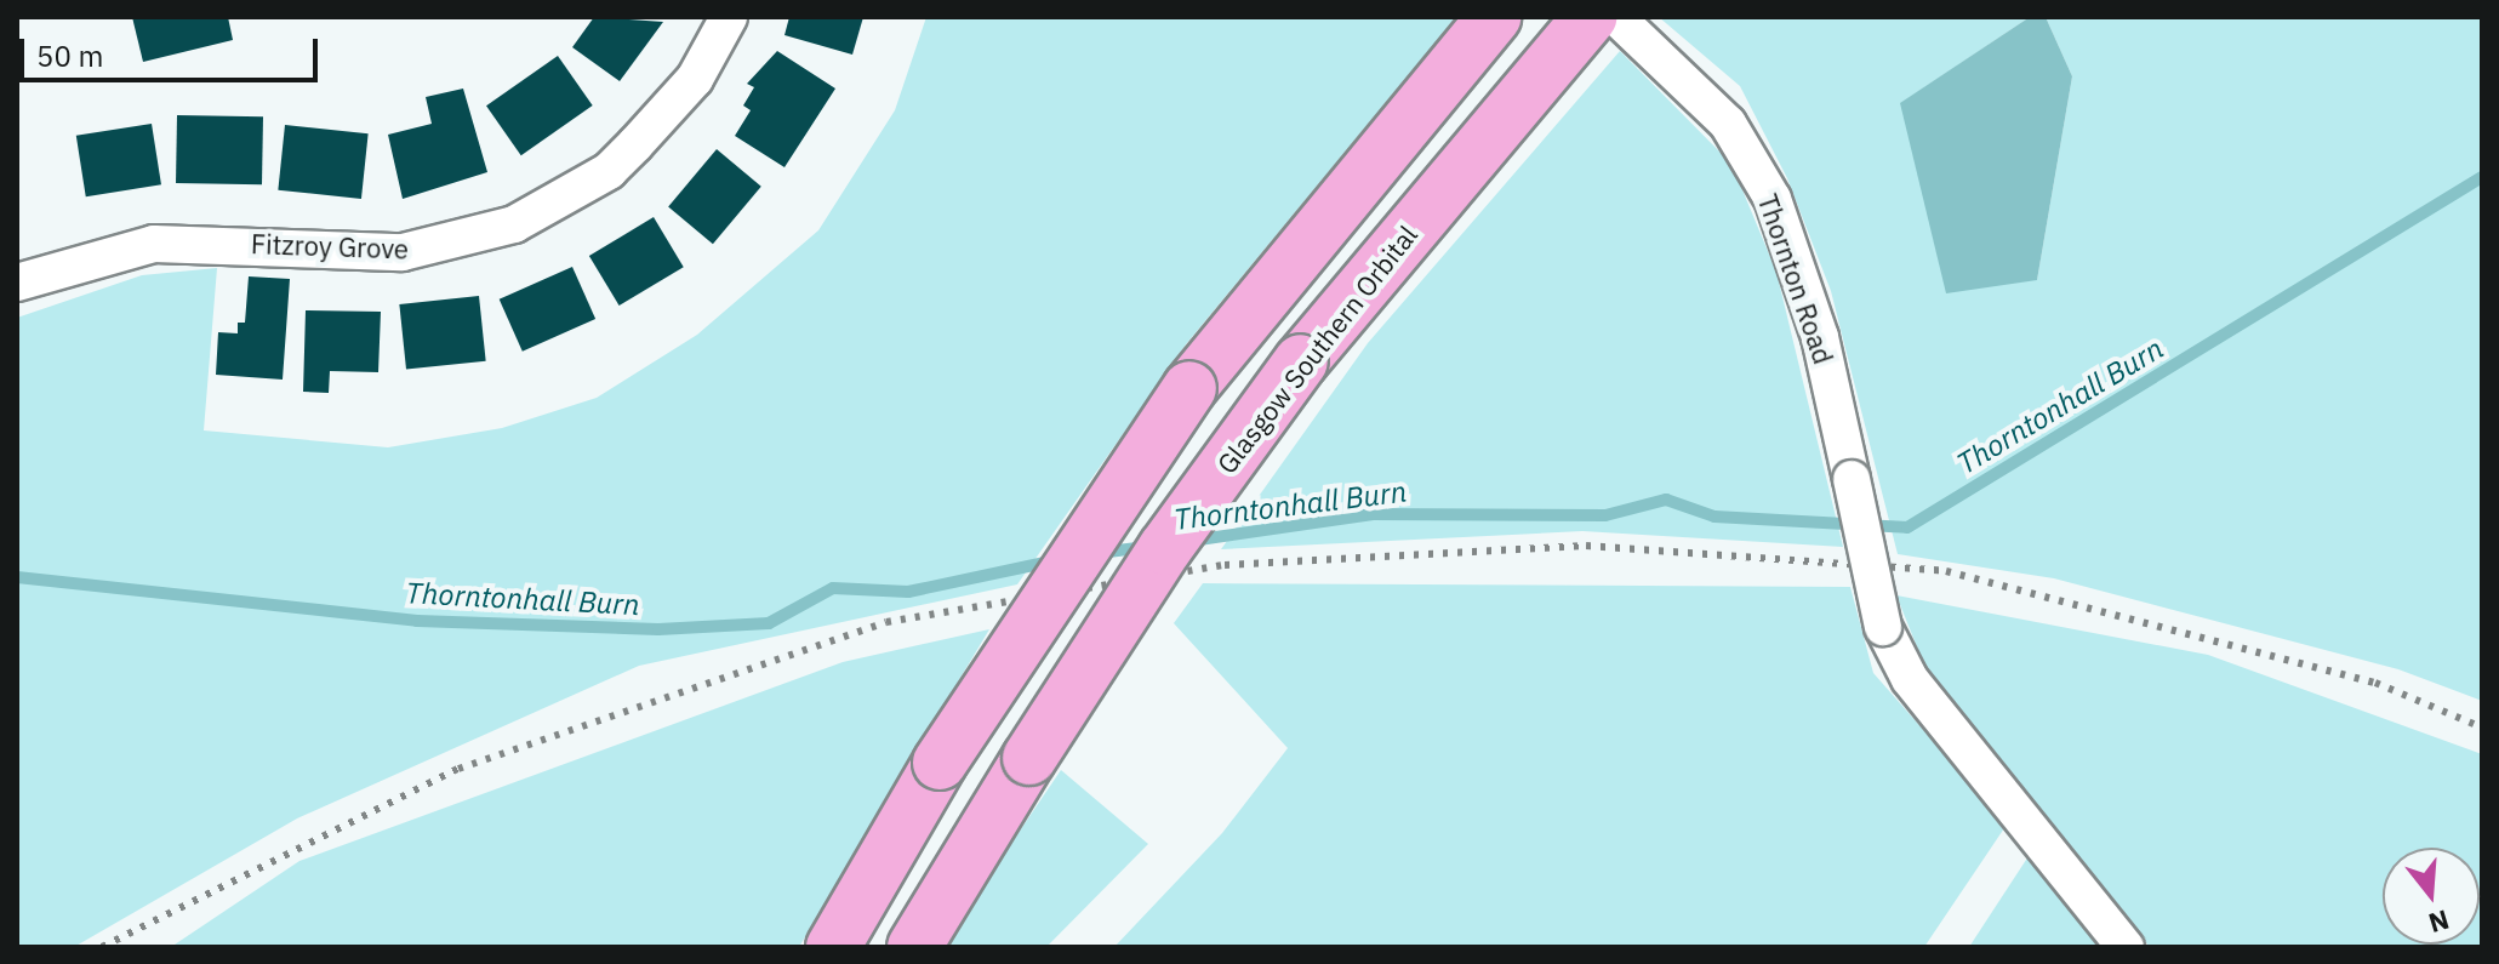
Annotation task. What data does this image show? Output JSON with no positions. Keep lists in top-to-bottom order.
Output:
{
  "streets": {
    "highway": ["Glasgow Southern Orbital"],
    "street": ["Fitzroy Grove", "Thornton Road"]
  },
  "water": ["Thorntonhall Burn"],
  "scale_bar": "50 m",
  "north": "bottom"
}
